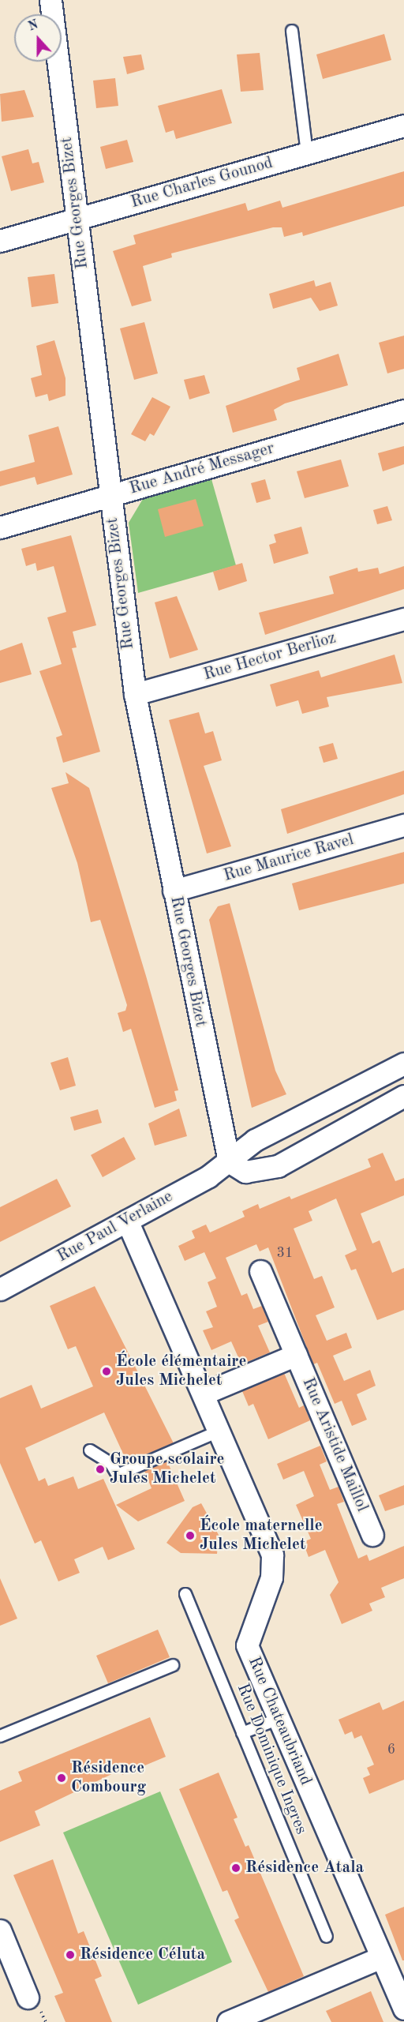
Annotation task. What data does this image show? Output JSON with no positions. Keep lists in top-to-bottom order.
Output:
{
  "streets": {
    "street": [
      "Rue Charles Gounod",
      "Rue Georges Bizet",
      "Rue André Messager",
      "Rue Hector Berlioz",
      "Rue Maurice Ravel",
      "Rue Paul Verlaine",
      "Rue Aristide Maillol",
      "Rue Chateaubriand"
    ],
    "lane": ["Rue Dominique Ingres"]
  },
  "crossings": [
    ["Rue Charles Gounod", "Rue Georges Bizet"],
    ["Rue Georges Bizet", "Rue André Messager"],
    ["Rue Georges Bizet", "Rue Hector Berlioz"],
    ["Rue Georges Bizet", "Rue Maurice Ravel"],
    ["Rue Georges Bizet", "Rue Paul Verlaine"],
    ["Rue Paul Verlaine", "Rue Chateaubriand"]
  ],
  "places": [
    "École élémentaire Jules Michelet",
    "Groupe scolaire Jules Michelet",
    "École maternelle Jules Michelet",
    "Résidence Combourg",
    "Résidence Atala",
    "Résidence Céluta"
  ],
  "house_numbers": ["31", "6"],
  "north": "top"
}
